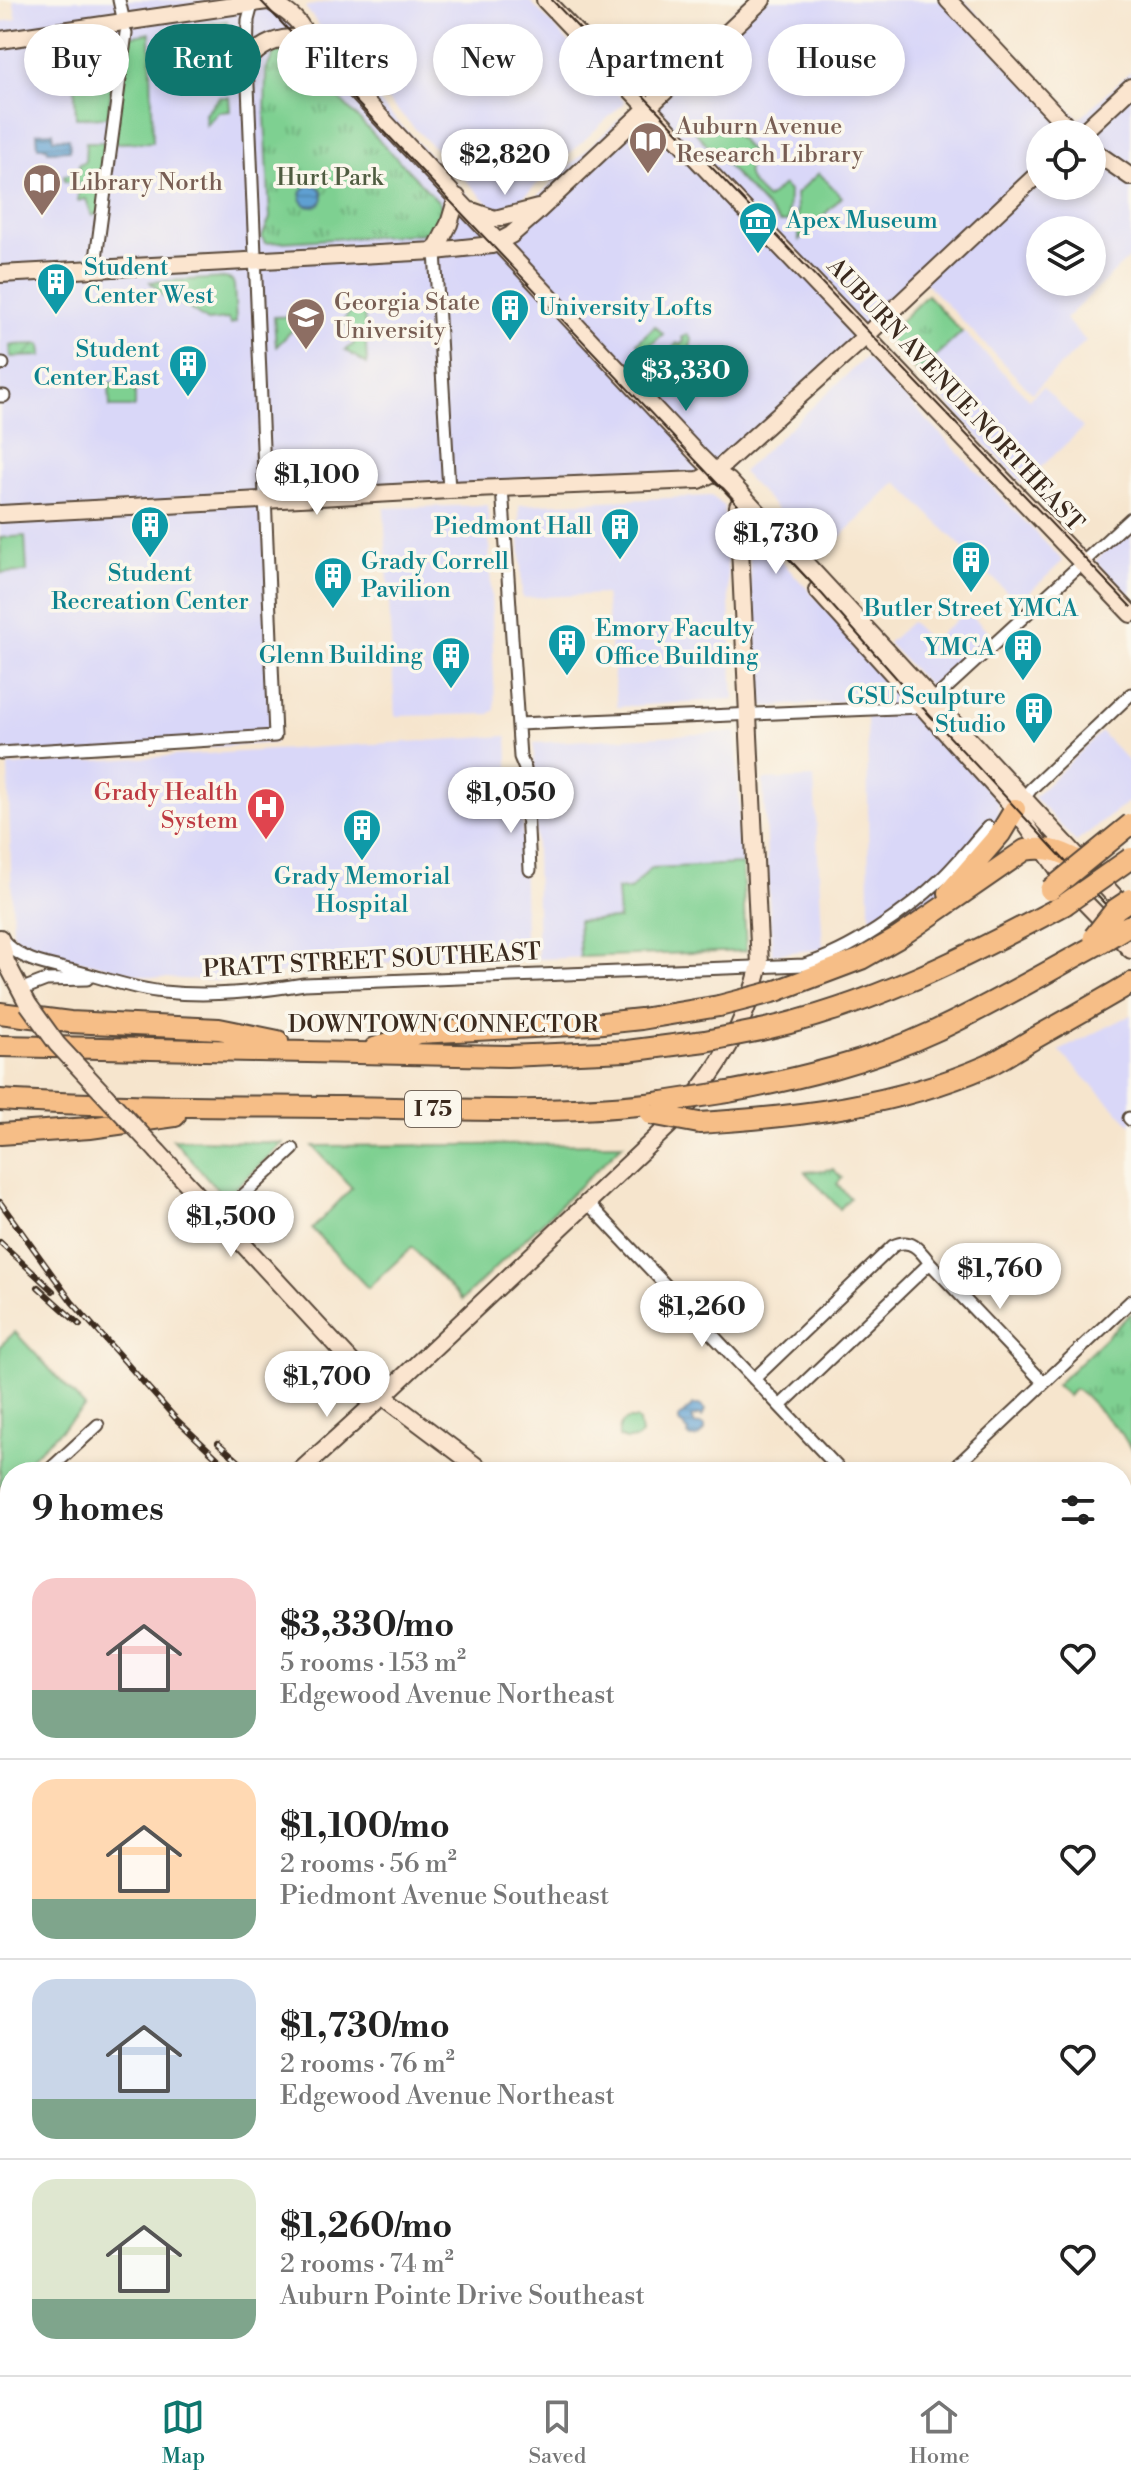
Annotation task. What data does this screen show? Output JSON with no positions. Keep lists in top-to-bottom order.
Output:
{
  "streets": {
    "highway": ["DOWNTOWN CONNECTOR", "I 75"],
    "main road": ["AUBURN AVENUE NORTHEAST"],
    "street": ["PRATT STREET SOUTHEAST"]
  },
  "parks": ["Hurt Park"],
  "places": {
    "library": ["Auburn Avenue Research Library", "Library North"],
    "museum": ["Apex Museum"],
    "building": [
      "Student Center West",
      "University Lofts",
      "Student Center East",
      "Student Recreation Center",
      "Piedmont Hall",
      "Butler Street YMCA",
      "Grady Correll Pavilion",
      "Emory Faculty Office Building",
      "YMCA",
      "Glenn Building",
      "GSU Sculpture Studio",
      "Grady Memorial Hospital"
    ],
    "school or university": ["Georgia State University"],
    "hospital": ["Grady Health System"]
  },
  "page": {
    "chip": [
      "Buy",
      "Rent",
      "Filters",
      "New",
      "Apartment",
      "House"
    ],
    "price": [
      "$2,820",
      "$3,330",
      "$1,100",
      "$1,730",
      "$1,050",
      "$1,500",
      "$1,760",
      "$1,260",
      "$1,700"
    ],
    "heading": "9 homes",
    "list": [
      {
        "name": "$3,330/mo",
        "note": "5 rooms · 153 m² · Edgewood Avenue Northeast"
      },
      {
        "name": "$1,100/mo",
        "note": "2 rooms · 56 m² · Piedmont Avenue Southeast"
      },
      {
        "name": "$1,730/mo",
        "note": "2 rooms · 76 m² · Edgewood Avenue Northeast"
      },
      {
        "name": "$1,260/mo",
        "note": "2 rooms · 74 m² · Auburn Pointe Drive Southeast"
      }
    ],
    "tabs": ["Map", "Saved", "Home"]
  }
}
